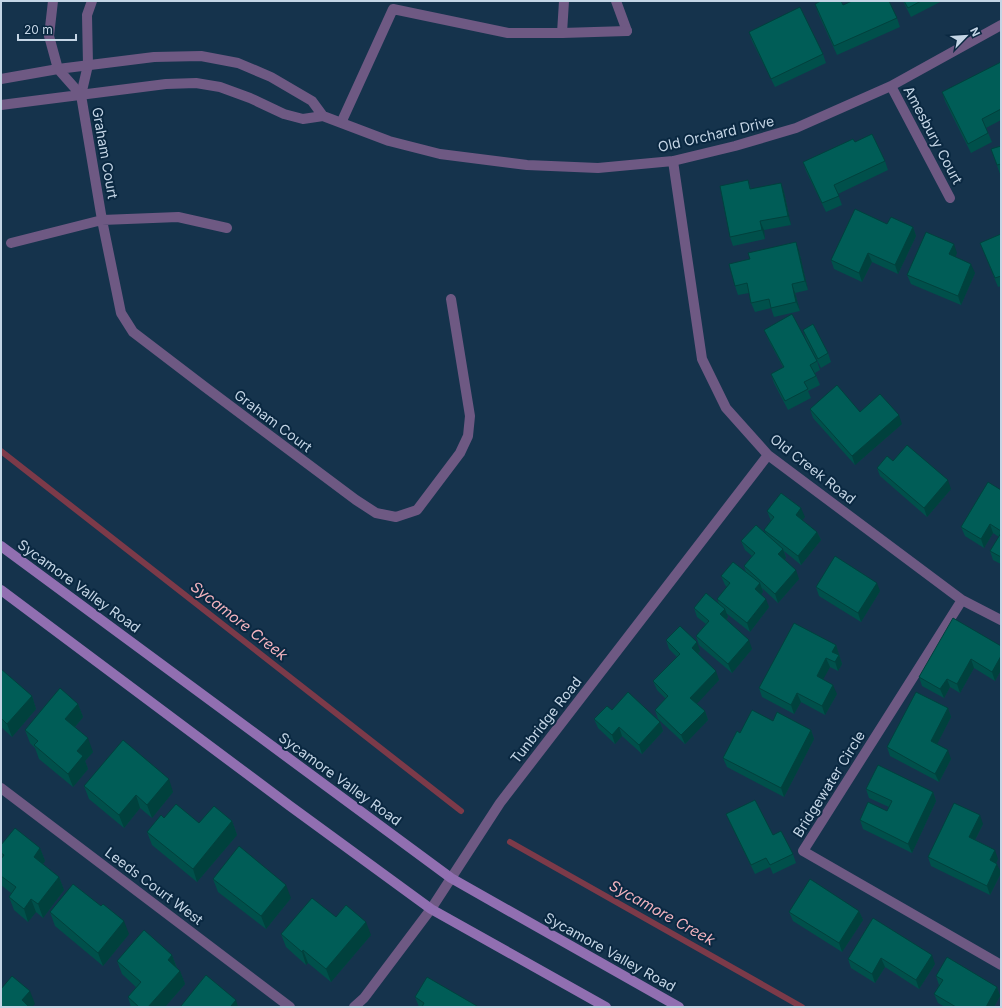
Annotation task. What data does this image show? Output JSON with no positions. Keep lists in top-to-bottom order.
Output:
{
  "streets": {
    "main road": ["Sycamore Valley Road"],
    "street": [
      "Old Orchard Drive",
      "Amesbury Court",
      "Graham Court",
      "Old Creek Road",
      "Tunbridge Road",
      "Bridgewater Circle",
      "Leeds Court West"
    ]
  },
  "crossings": [
    ["Old Orchard Drive", "Amesbury Court"],
    ["Old Orchard Drive", "Graham Court"],
    ["Old Orchard Drive", "Old Creek Road"],
    ["Old Creek Road", "Tunbridge Road"],
    ["Old Creek Road", "Bridgewater Circle"],
    ["Sycamore Valley Road", "Tunbridge Road"]
  ],
  "water": ["Sycamore Creek"],
  "scale_bar": "20 m",
  "north": "top right"
}
